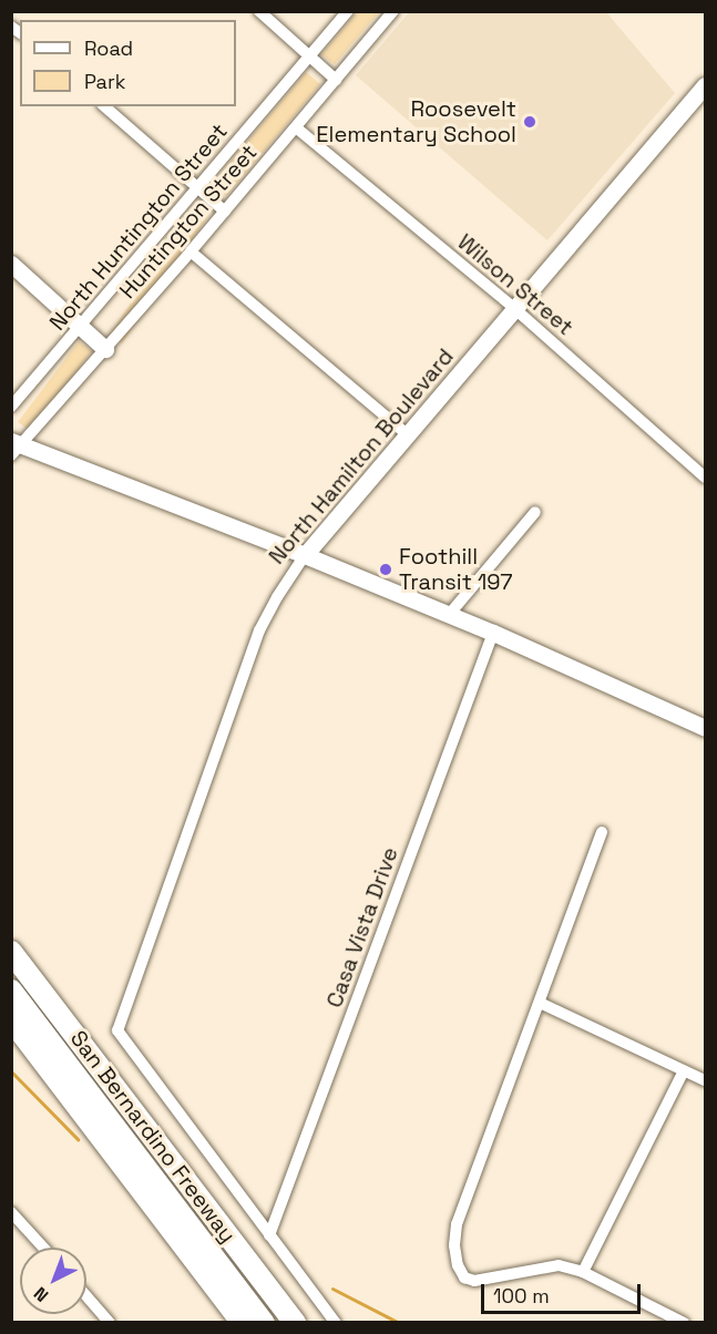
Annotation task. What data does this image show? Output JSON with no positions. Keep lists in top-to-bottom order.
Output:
{
  "streets": {
    "highway": ["San Bernardino Freeway"],
    "street": [
      "Huntington Street",
      "North Huntington Street",
      "Wilson Street",
      "North Hamilton Boulevard",
      "Casa Vista Drive"
    ]
  },
  "crossings": [
    ["Huntington Street", "Wilson Street"],
    ["Wilson Street", "North Hamilton Boulevard"],
    ["North Hamilton Boulevard", "Casa Vista Drive"]
  ],
  "places": ["Roosevelt Elementary School", "Foothill Transit 197"],
  "legend": ["Road", "Park"],
  "scale_bar": "100 m",
  "north": "bottom left"
}
